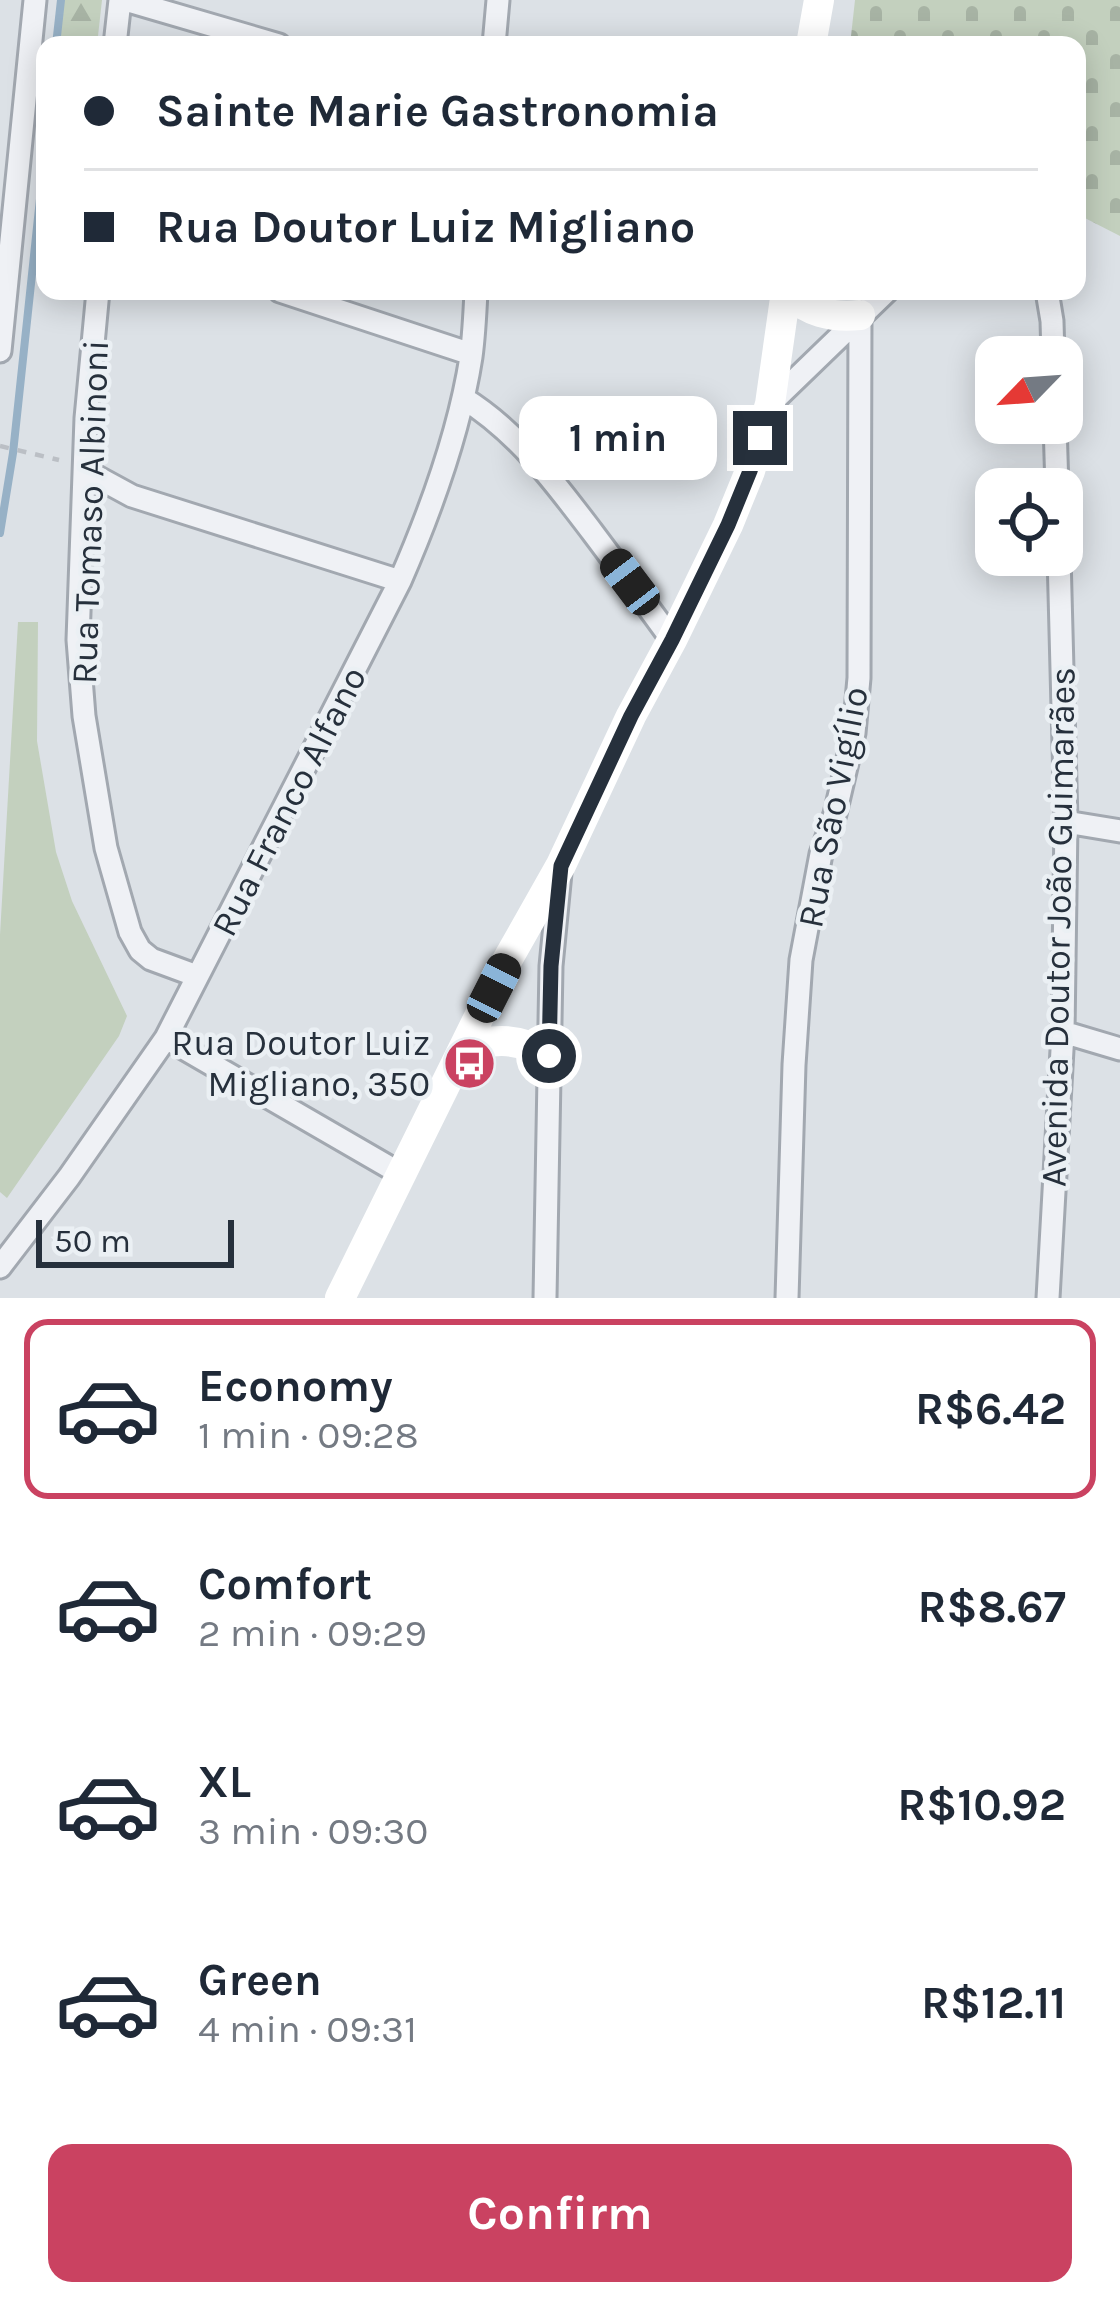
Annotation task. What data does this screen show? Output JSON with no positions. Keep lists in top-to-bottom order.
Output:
{
  "streets": {
    "street": [
      "Rua Tomaso Albinoni",
      "Rua Franco Alfano",
      "Rua São Vigílio",
      "Avenida Doutor João Guimarães"
    ]
  },
  "crossings": [
    ["Rua Tomaso Albinoni", "Rua Franco Alfano"]
  ],
  "places": {
    "bus stop": ["Rua Doutor Luiz Migliano, 350"]
  },
  "scale_bar": "50 m",
  "north": "bottom left",
  "page": {
    "banner": ["Sainte Marie Gastronomia", "Rua Doutor Luiz Migliano"],
    "bubble": "1 min",
    "scale": "50 m",
    "list": [
      {
        "name": "Economy",
        "note": "1 min · 09:28",
        "value": "R$6.42"
      },
      {
        "name": "Comfort",
        "note": "2 min · 09:29",
        "value": "R$8.67"
      },
      {
        "name": "XL",
        "note": "3 min · 09:30",
        "value": "R$10.92"
      },
      {
        "name": "Green",
        "note": "4 min · 09:31",
        "value": "R$12.11"
      }
    ],
    "buttons": "Confirm"
  }
}
